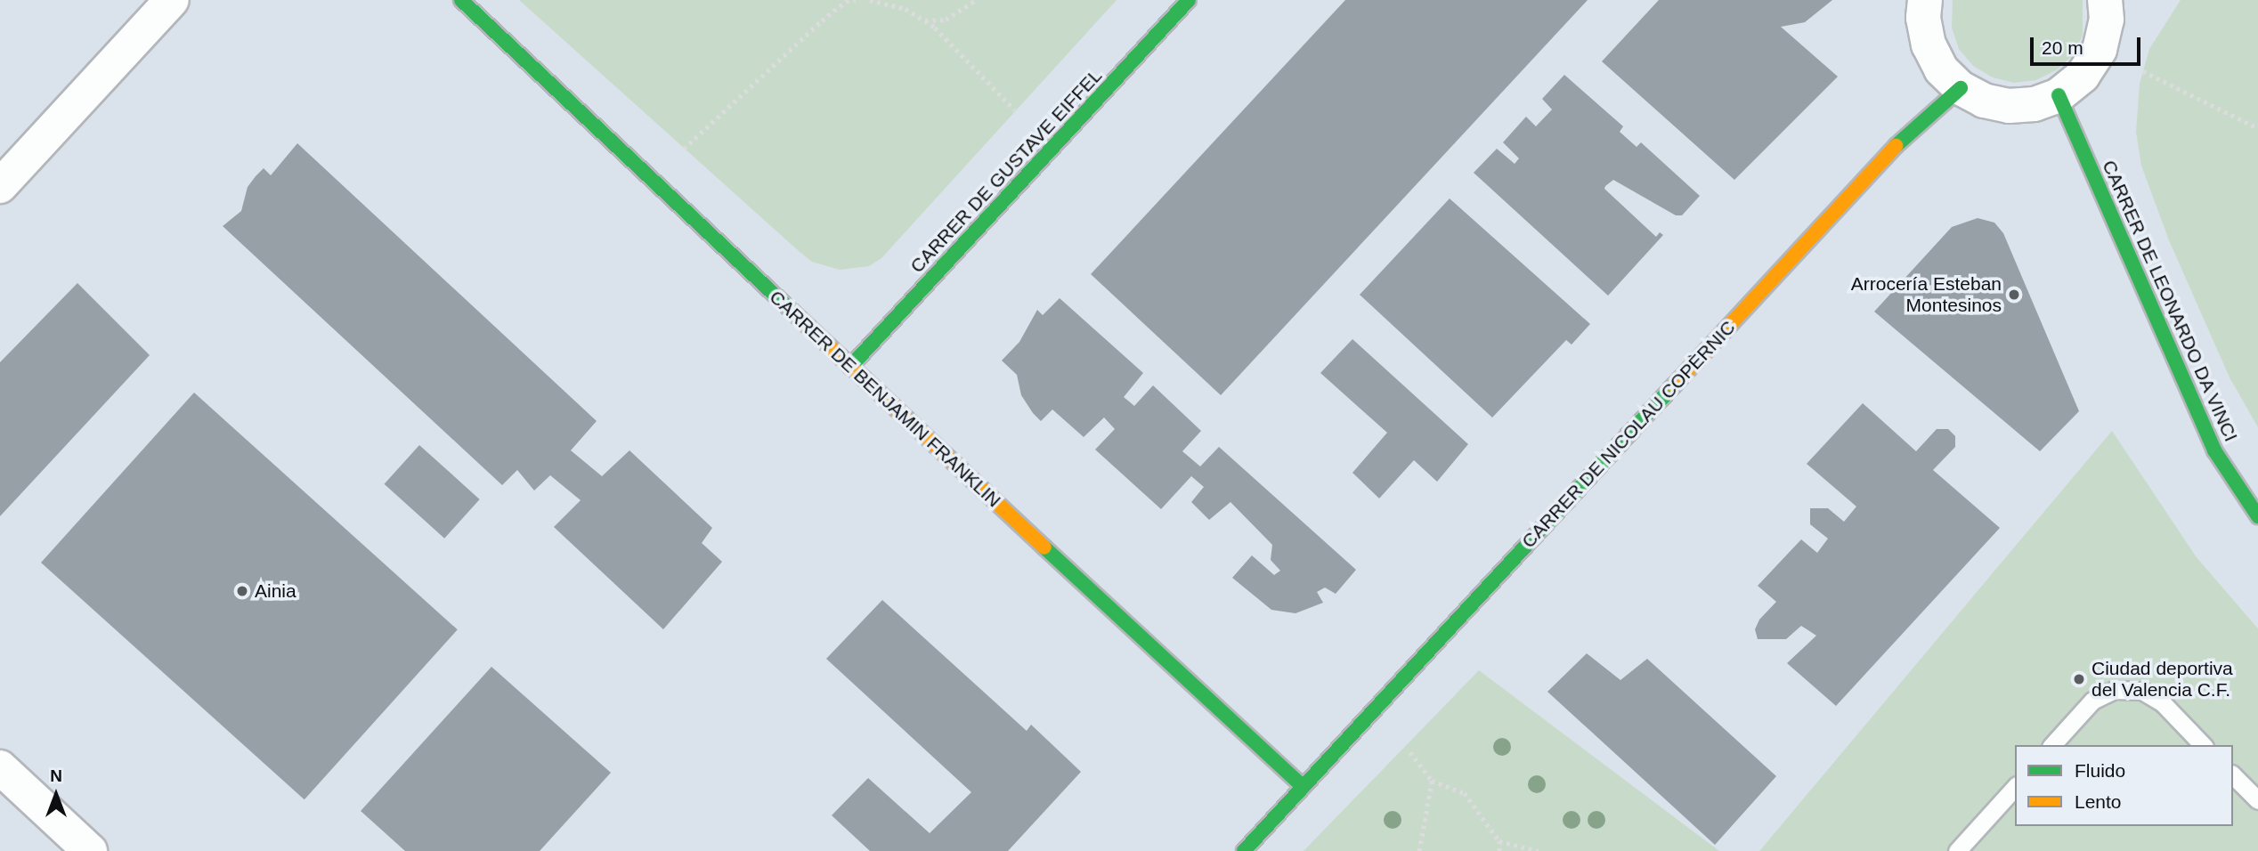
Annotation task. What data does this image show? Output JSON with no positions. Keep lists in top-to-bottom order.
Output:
{
  "streets": {
    "street": [
      "CARRER DE GUSTAVE EIFFEL",
      "CARRER DE LEONARDO DA VINCI",
      "CARRER DE BENJAMIN FRANKLIN",
      "CARRER DE NICOLAU COPÈRNIC"
    ]
  },
  "crossings": [
    ["CARRER DE GUSTAVE EIFFEL", "CARRER DE BENJAMIN FRANKLIN"],
    ["CARRER DE BENJAMIN FRANKLIN", "CARRER DE NICOLAU COPÈRNIC"]
  ],
  "places": ["Arrocería Esteban Montesinos", "Ainia", "Ciudad deportiva del Valencia C.F."],
  "legend": ["Fluido", "Lento"],
  "scale_bar": "20 m",
  "north": "top"
}
